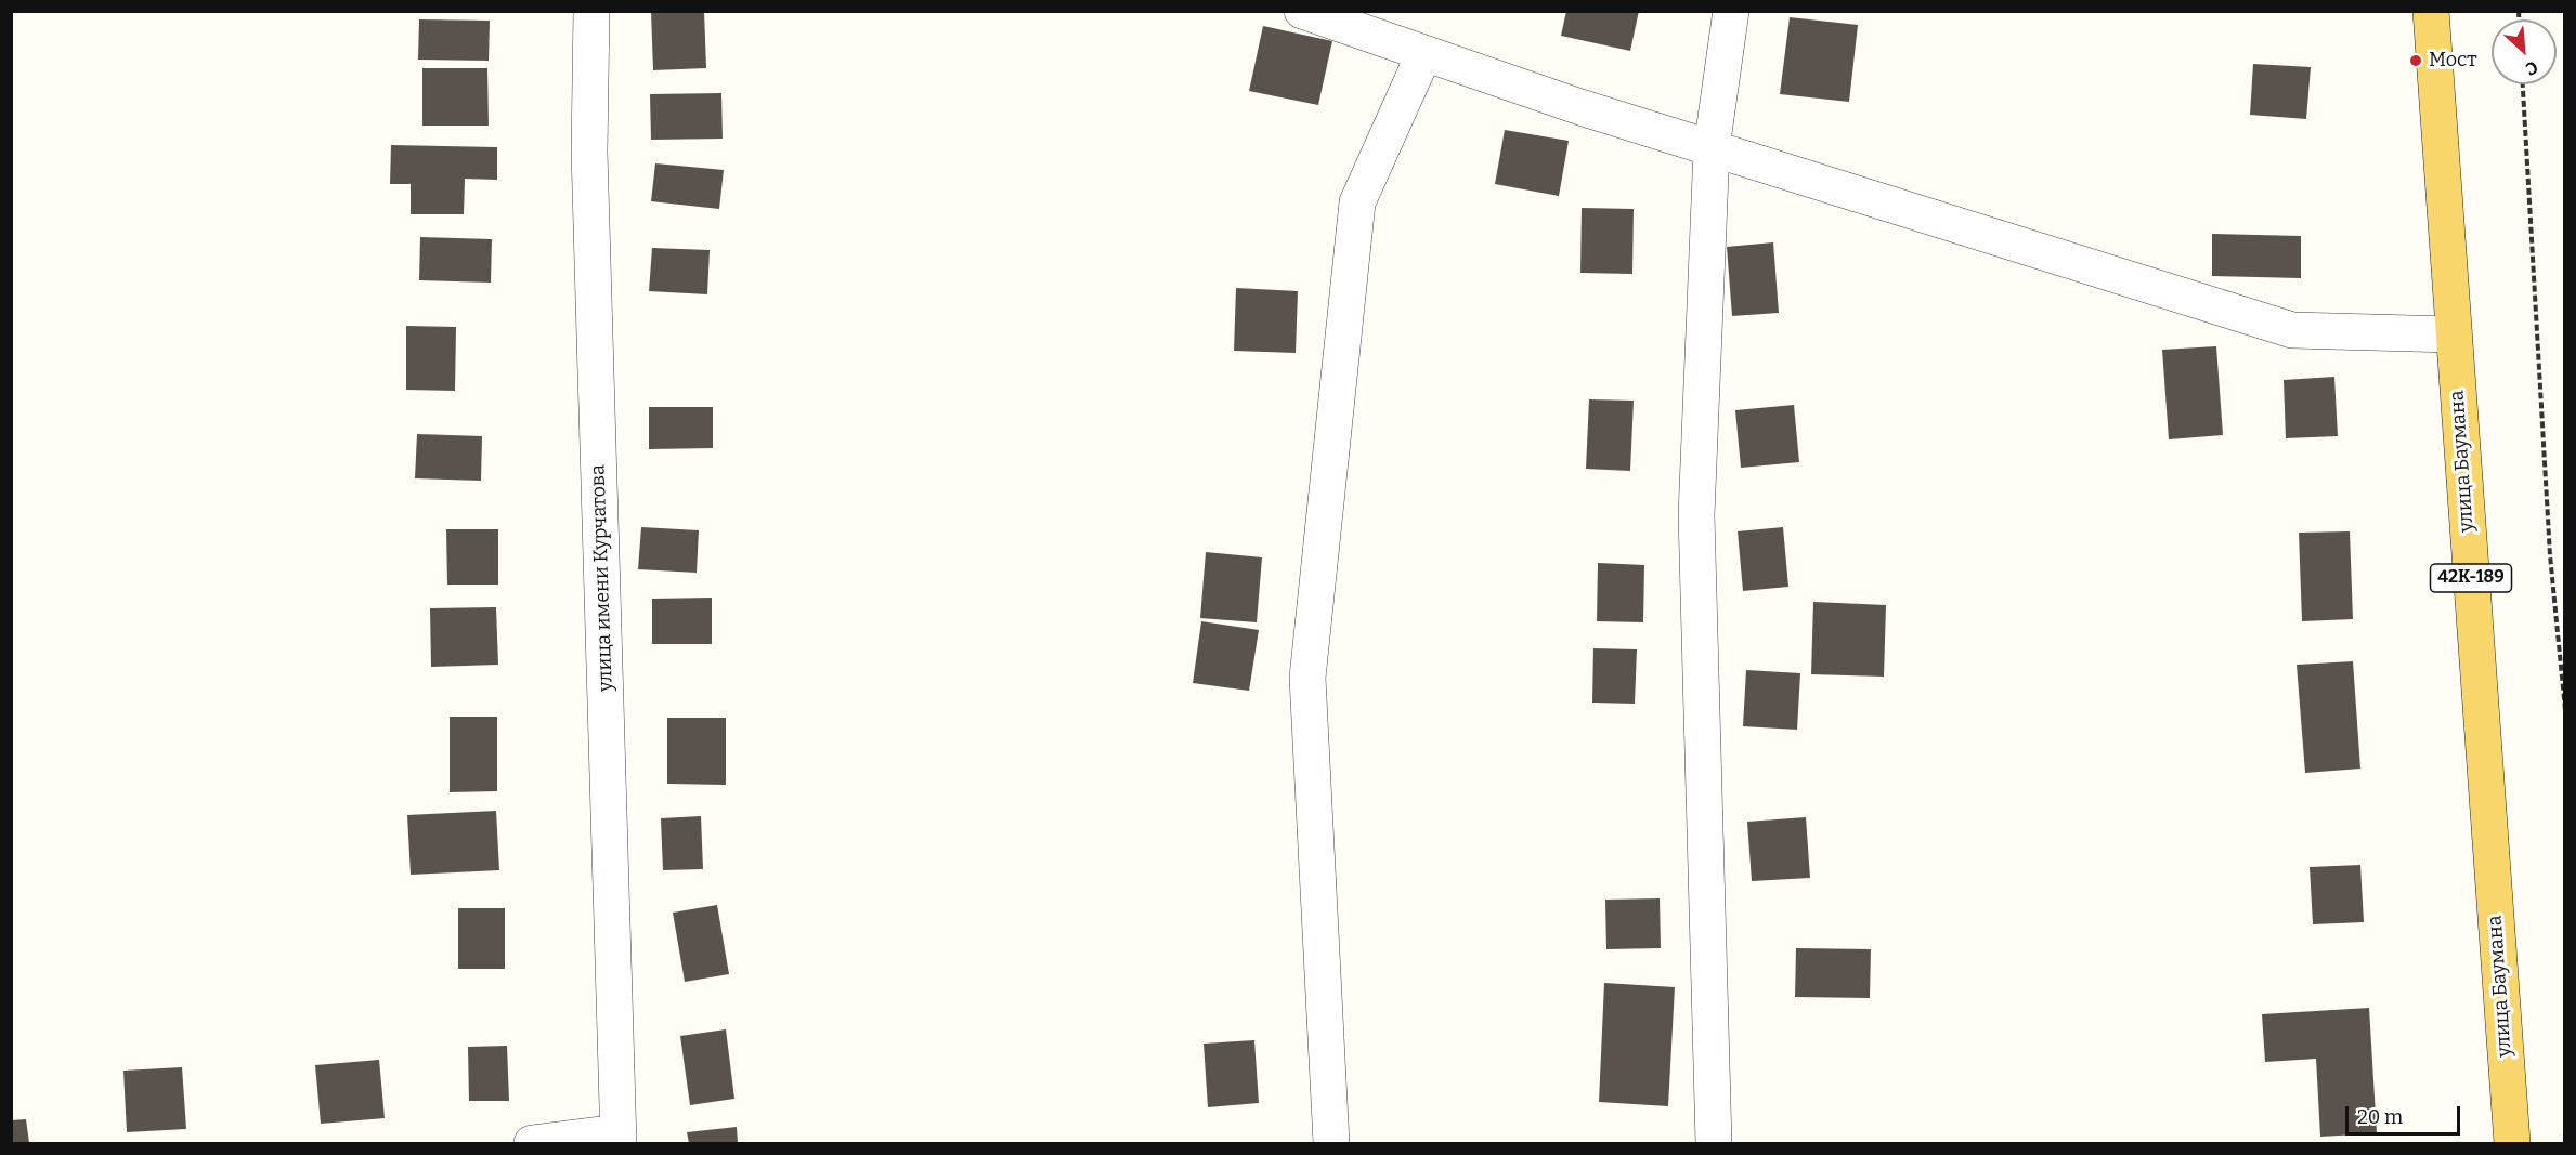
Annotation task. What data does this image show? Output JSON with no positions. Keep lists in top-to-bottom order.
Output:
{
  "streets": {
    "main road": ["улица Баумана", "42К-189"],
    "street": ["улица имени Курчатова"]
  },
  "places": ["Мост"],
  "scale_bar": "20 m",
  "north": "bottom right"
}
